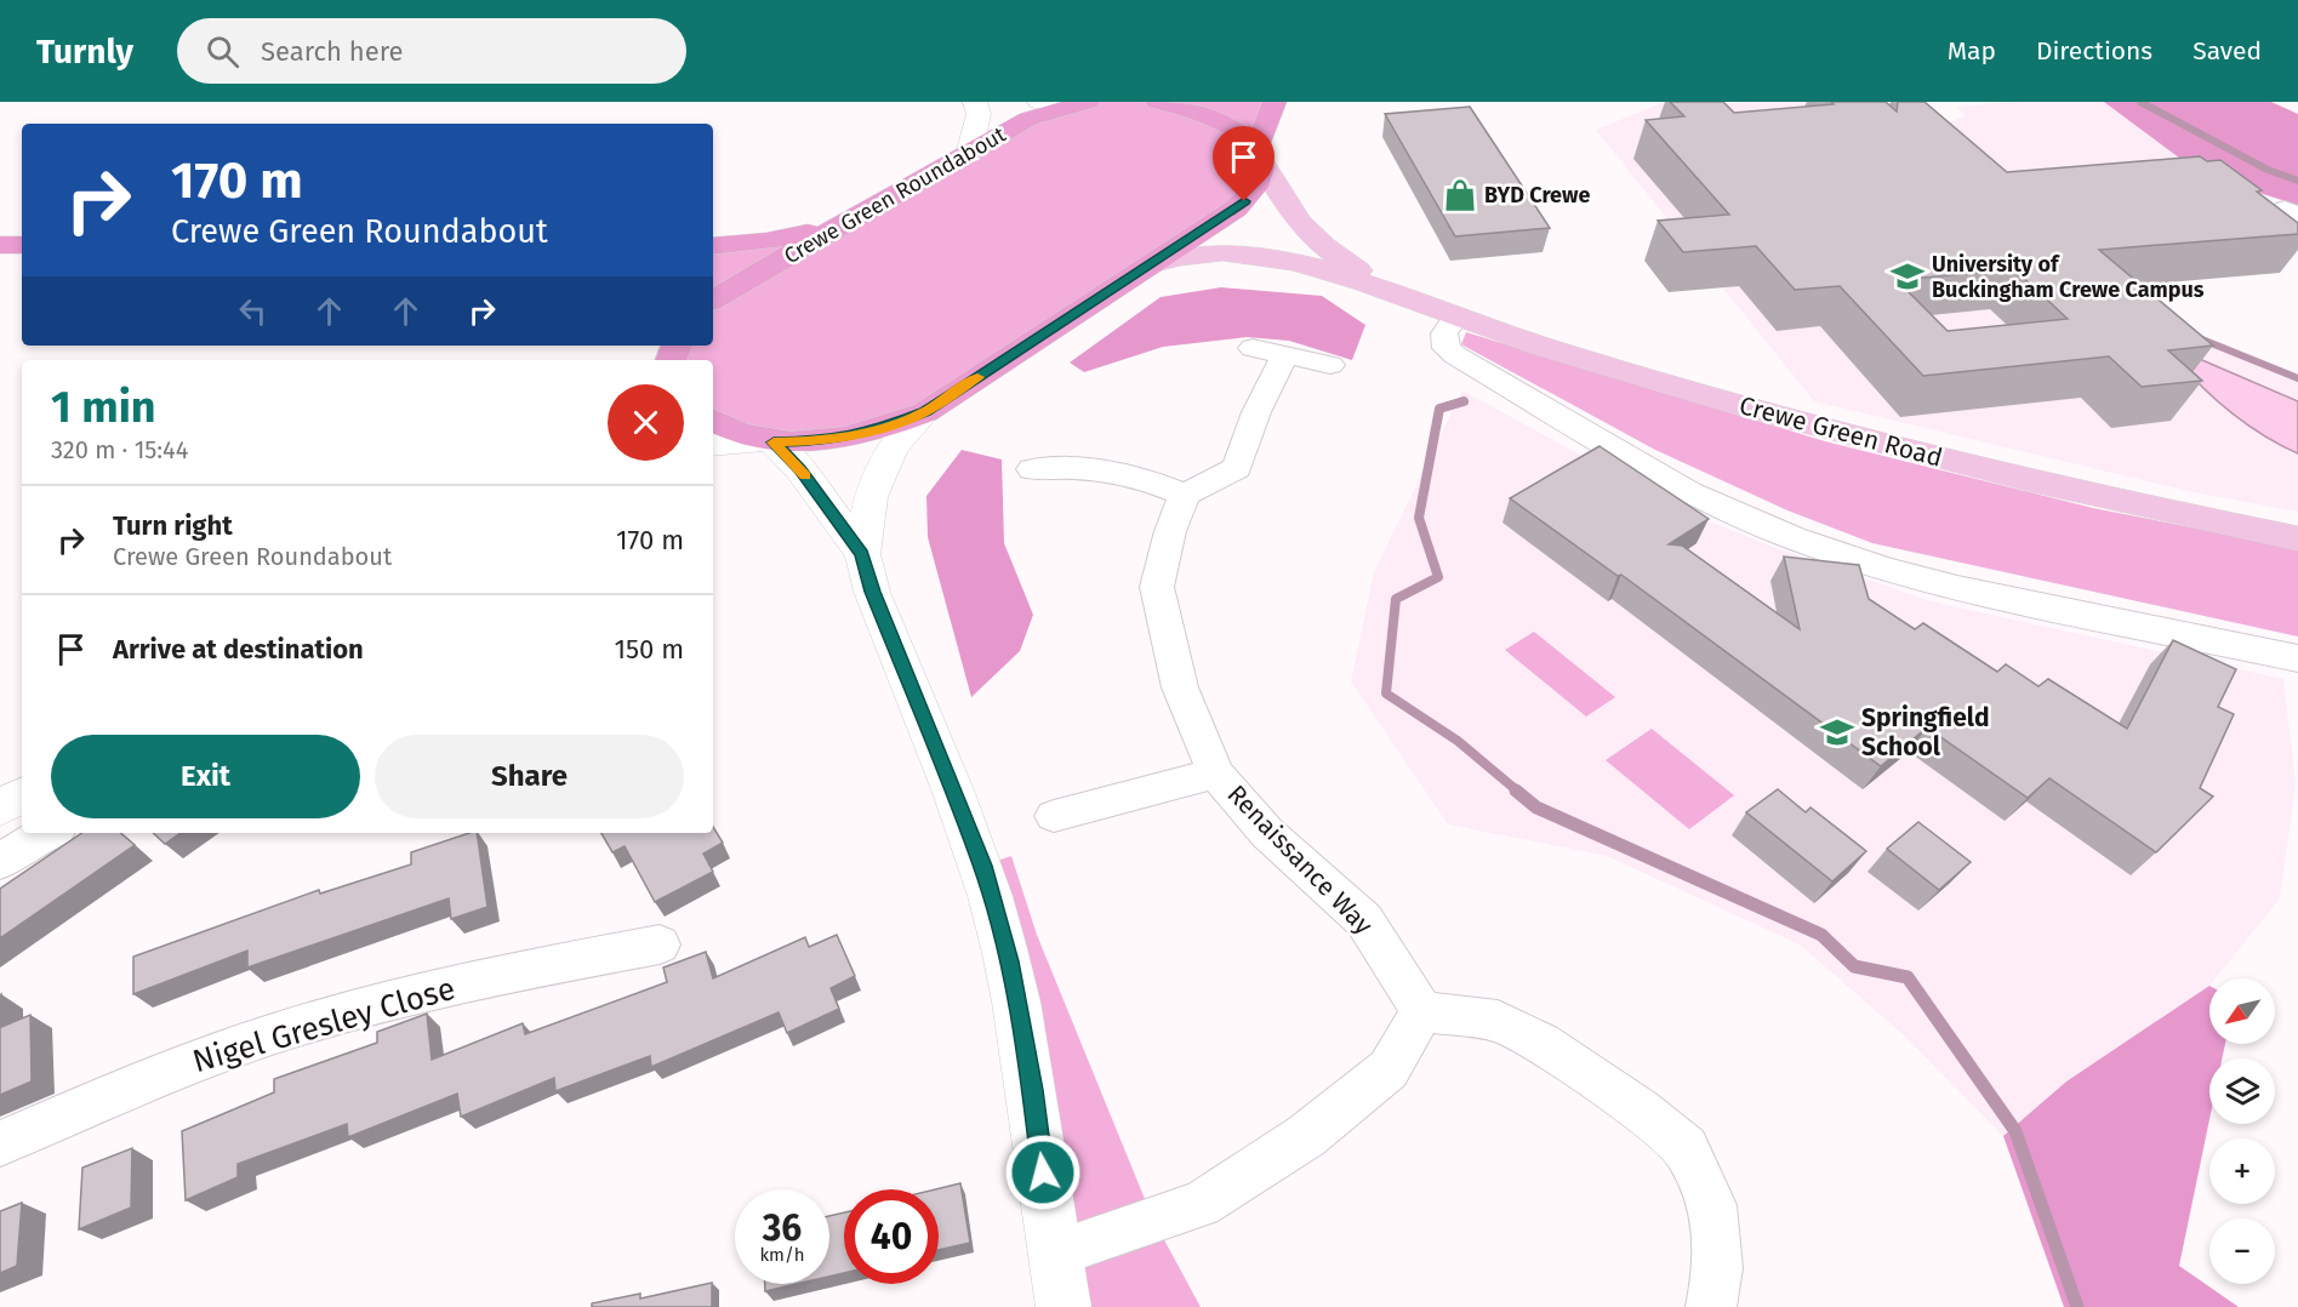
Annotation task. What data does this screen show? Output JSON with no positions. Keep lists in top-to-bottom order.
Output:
{
  "streets": {
    "highway": ["Crewe Green Roundabout"],
    "main road": ["Crewe Green Road"],
    "street": ["Renaissance Way", "Nigel Gresley Close"]
  },
  "places": {
    "shop": ["BYD Crewe"],
    "school or university": ["University of Buckingham Crewe Campus", "Springfield School"]
  },
  "north": "bottom left",
  "page": {
    "header": "Turnly",
    "search": "Search here",
    "nav": ["Map", "Directions", "Saved"],
    "turn": ["170 m", "Crewe Green Roundabout"],
    "heading": ["1 min", "320 m · 15:44"],
    "list": [
      {
        "name": "Turn right",
        "note": "Crewe Green Roundabout",
        "value": "170 m"
      },
      {
        "name": "Arrive at destination",
        "value": "150 m"
      }
    ],
    "buttons": ["Exit", "Share"],
    "map_buttons": ["+", "−"],
    "speed": "36 km/h",
    "limit": "40"
  }
}
